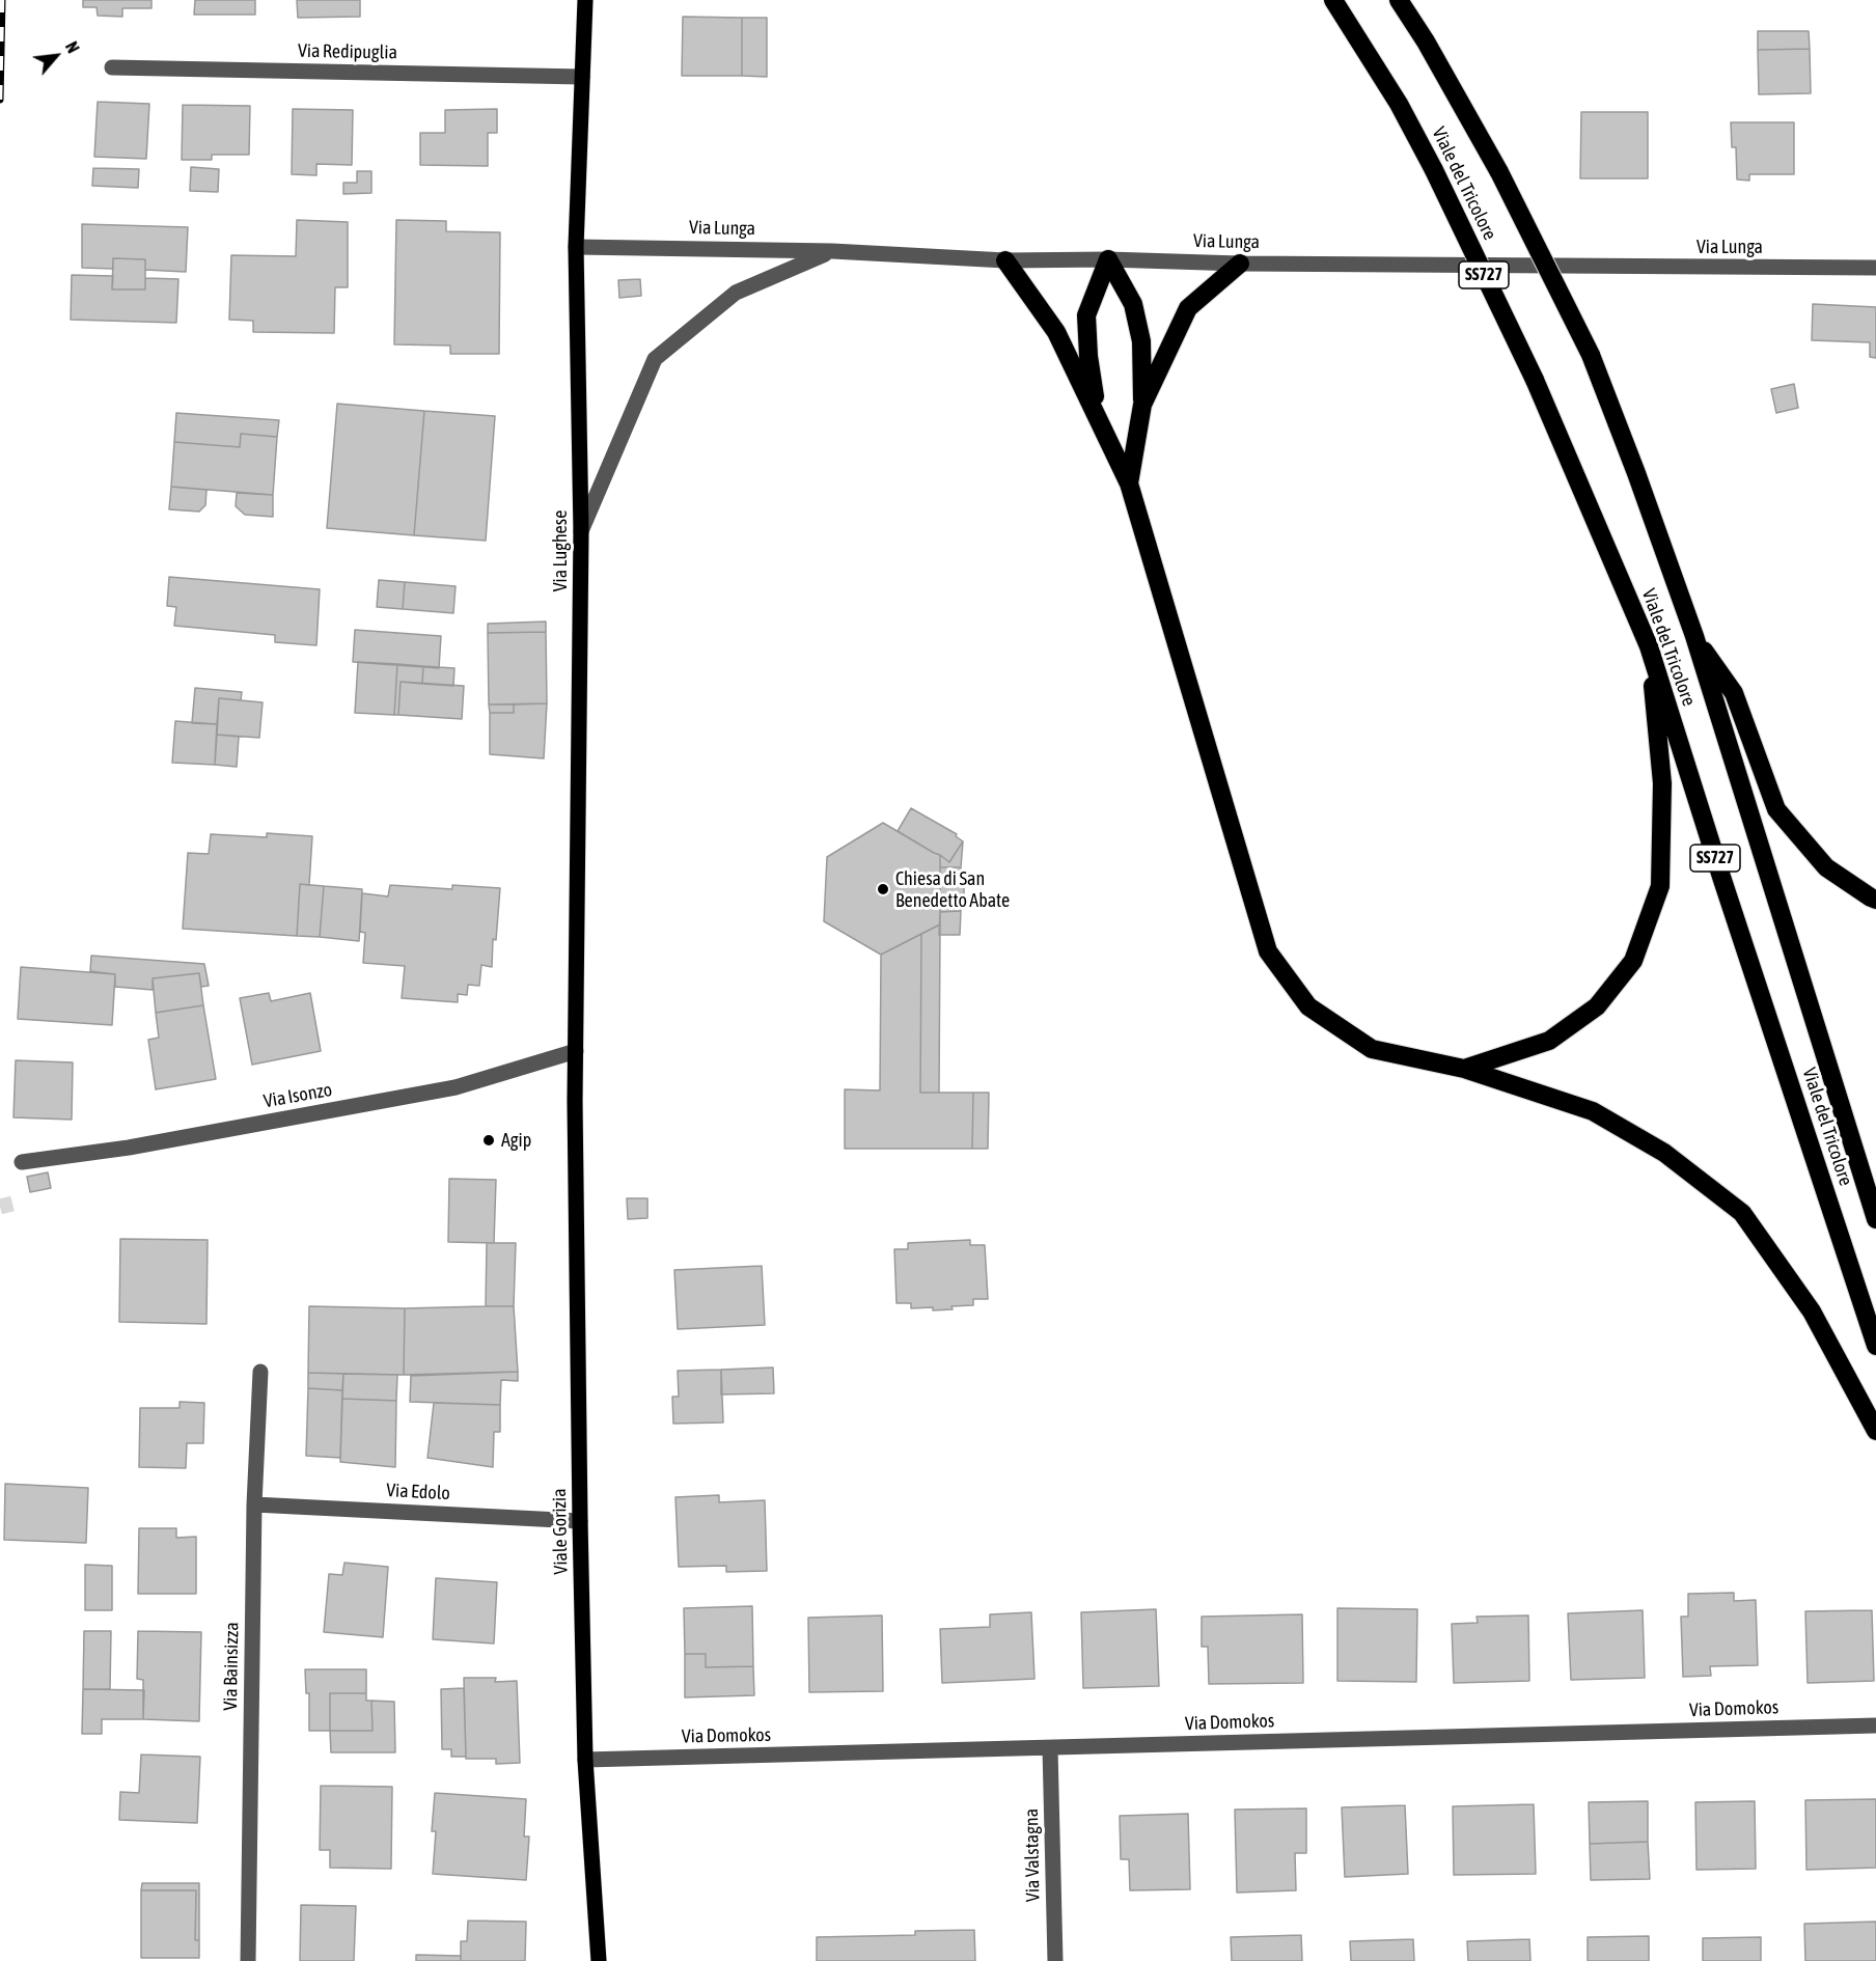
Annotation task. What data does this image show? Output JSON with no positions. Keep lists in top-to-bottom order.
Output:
{
  "streets": {
    "highway": ["Viale del Tricolore", "SS727"],
    "main road": ["Via Lughese", "Viale Gorizia"],
    "street": [
      "Via Redipuglia",
      "Via Lunga",
      "Via Isonzo",
      "Via Edolo",
      "Via Bainsizza",
      "Via Domokos",
      "Via Valstagna"
    ]
  },
  "crossings": [
    ["Via Redipuglia", "Via Lughese"],
    ["Via Lunga", "Via Lughese"],
    ["Via Lughese", "Via Isonzo"],
    ["Via Lughese", "Viale Gorizia"],
    ["Via Edolo", "Viale Gorizia"],
    ["Via Edolo", "Via Bainsizza"],
    ["Viale Gorizia", "Via Domokos"],
    ["Via Domokos", "Via Valstagna"]
  ],
  "places": ["Chiesa di San Benedetto Abate", "Agip"],
  "north": "top right"
}
